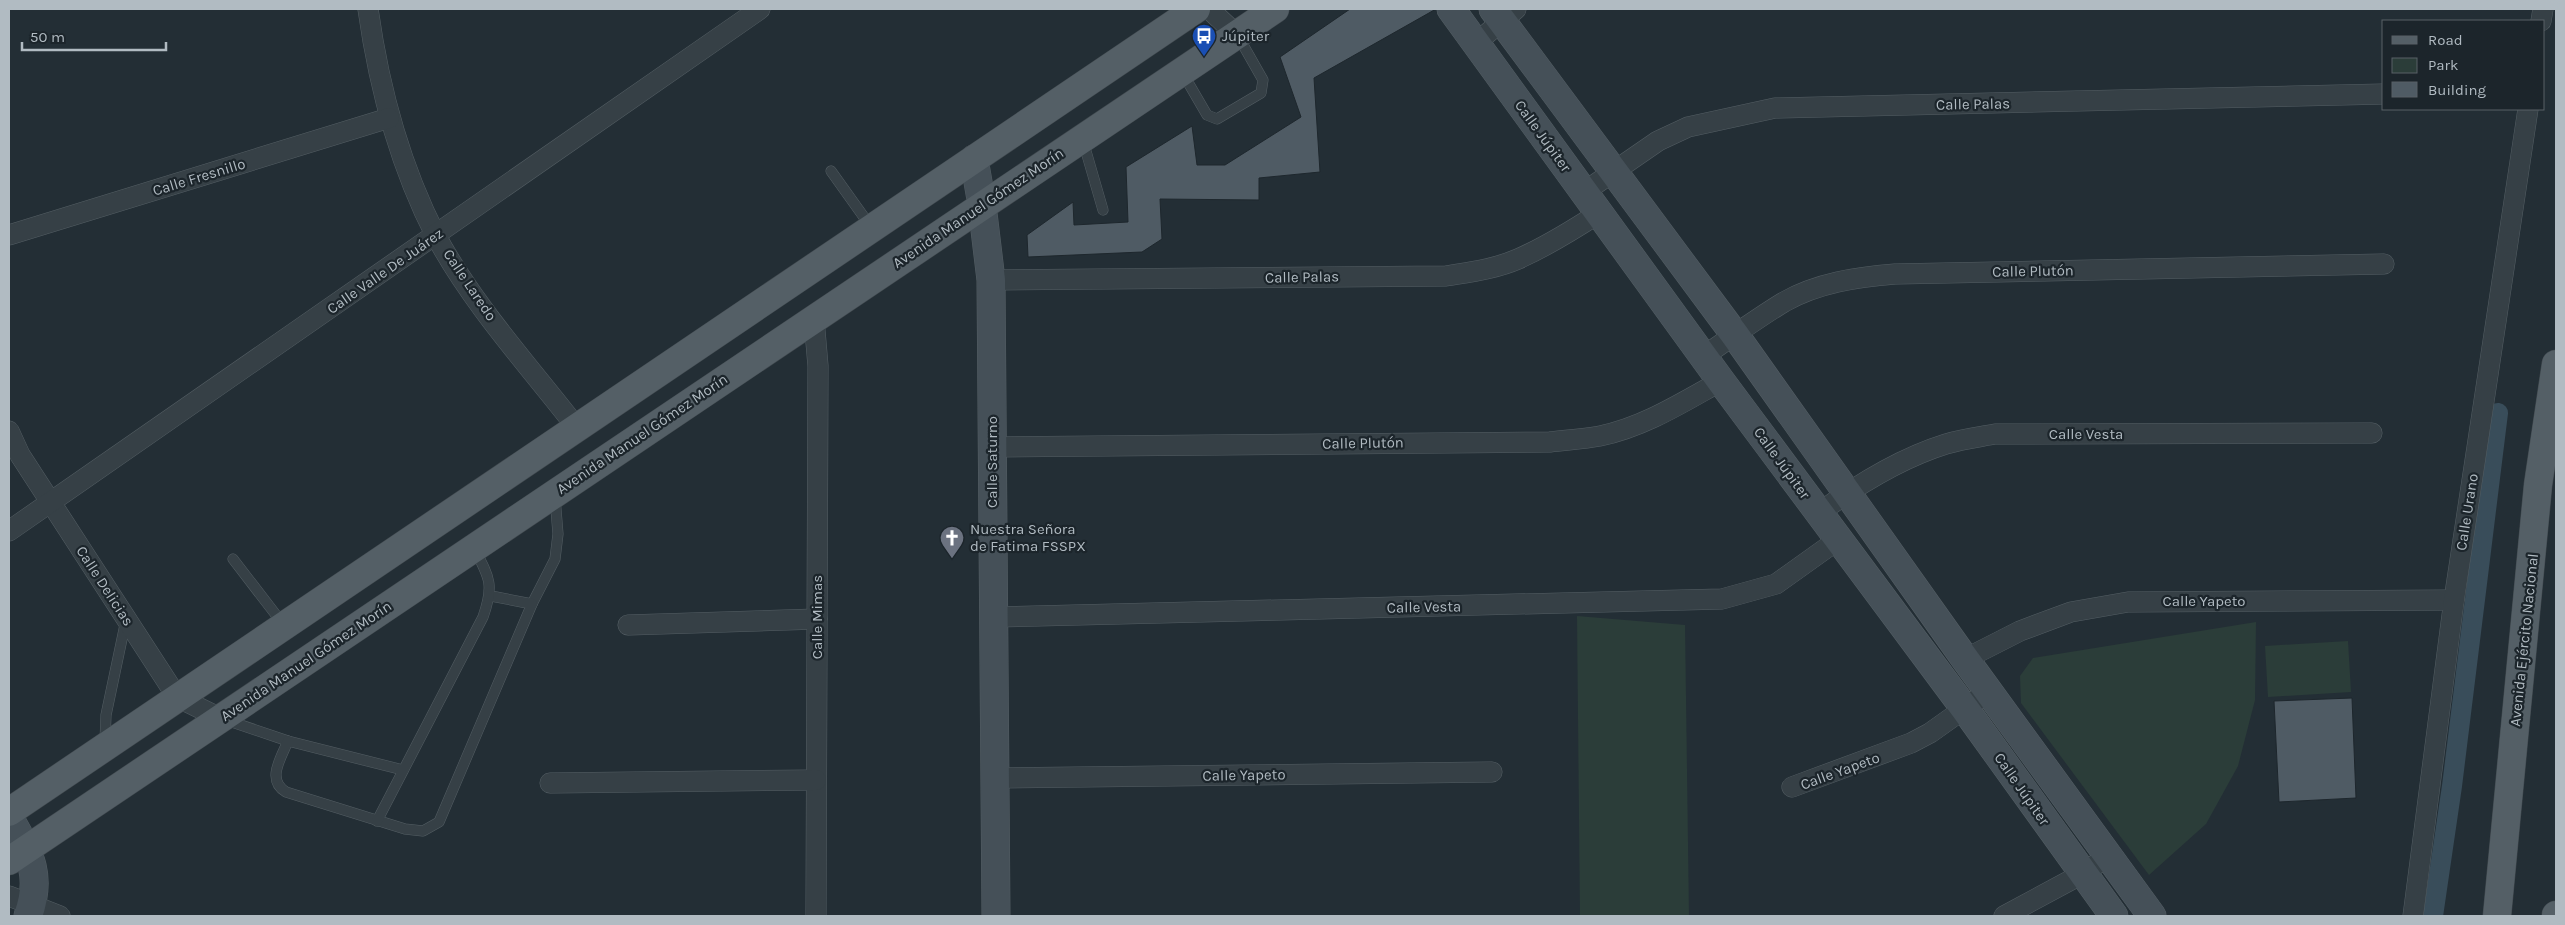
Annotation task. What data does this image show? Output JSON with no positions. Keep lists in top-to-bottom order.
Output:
{
  "streets": {
    "main road": ["Avenida Manuel Gómez Morín", "Avenida Ejército Nacional"],
    "street": [
      "Calle Palas",
      "Calle Júpiter",
      "Calle Fresnillo",
      "Calle Valle De Juárez",
      "Calle Plutón",
      "Calle Laredo",
      "Calle Vesta",
      "Calle Saturno",
      "Calle Urano",
      "Calle Delicias",
      "Calle Yapeto",
      "Calle Mimas"
    ]
  },
  "crossings": [
    ["Calle Palas", "Calle Júpiter"],
    ["Calle Palas", "Calle Saturno"],
    ["Calle Júpiter", "Calle Plutón"],
    ["Calle Júpiter", "Calle Vesta"],
    ["Calle Júpiter", "Calle Yapeto"],
    ["Calle Fresnillo", "Calle Laredo"],
    ["Avenida Manuel Gómez Morín", "Calle Saturno"],
    ["Avenida Manuel Gómez Morín", "Calle Mimas"],
    ["Calle Valle De Juárez", "Calle Laredo"],
    ["Calle Valle De Juárez", "Calle Delicias"],
    ["Calle Plutón", "Calle Saturno"],
    ["Calle Vesta", "Calle Saturno"],
    ["Calle Saturno", "Calle Yapeto"],
    ["Calle Urano", "Calle Yapeto"]
  ],
  "places": {
    "bus stop": ["Júpiter"],
    "church": ["Nuestra Señora de Fatima FSSPX"]
  },
  "legend": ["Road", "Park", "Building"],
  "scale_bar": "50 m"
}
